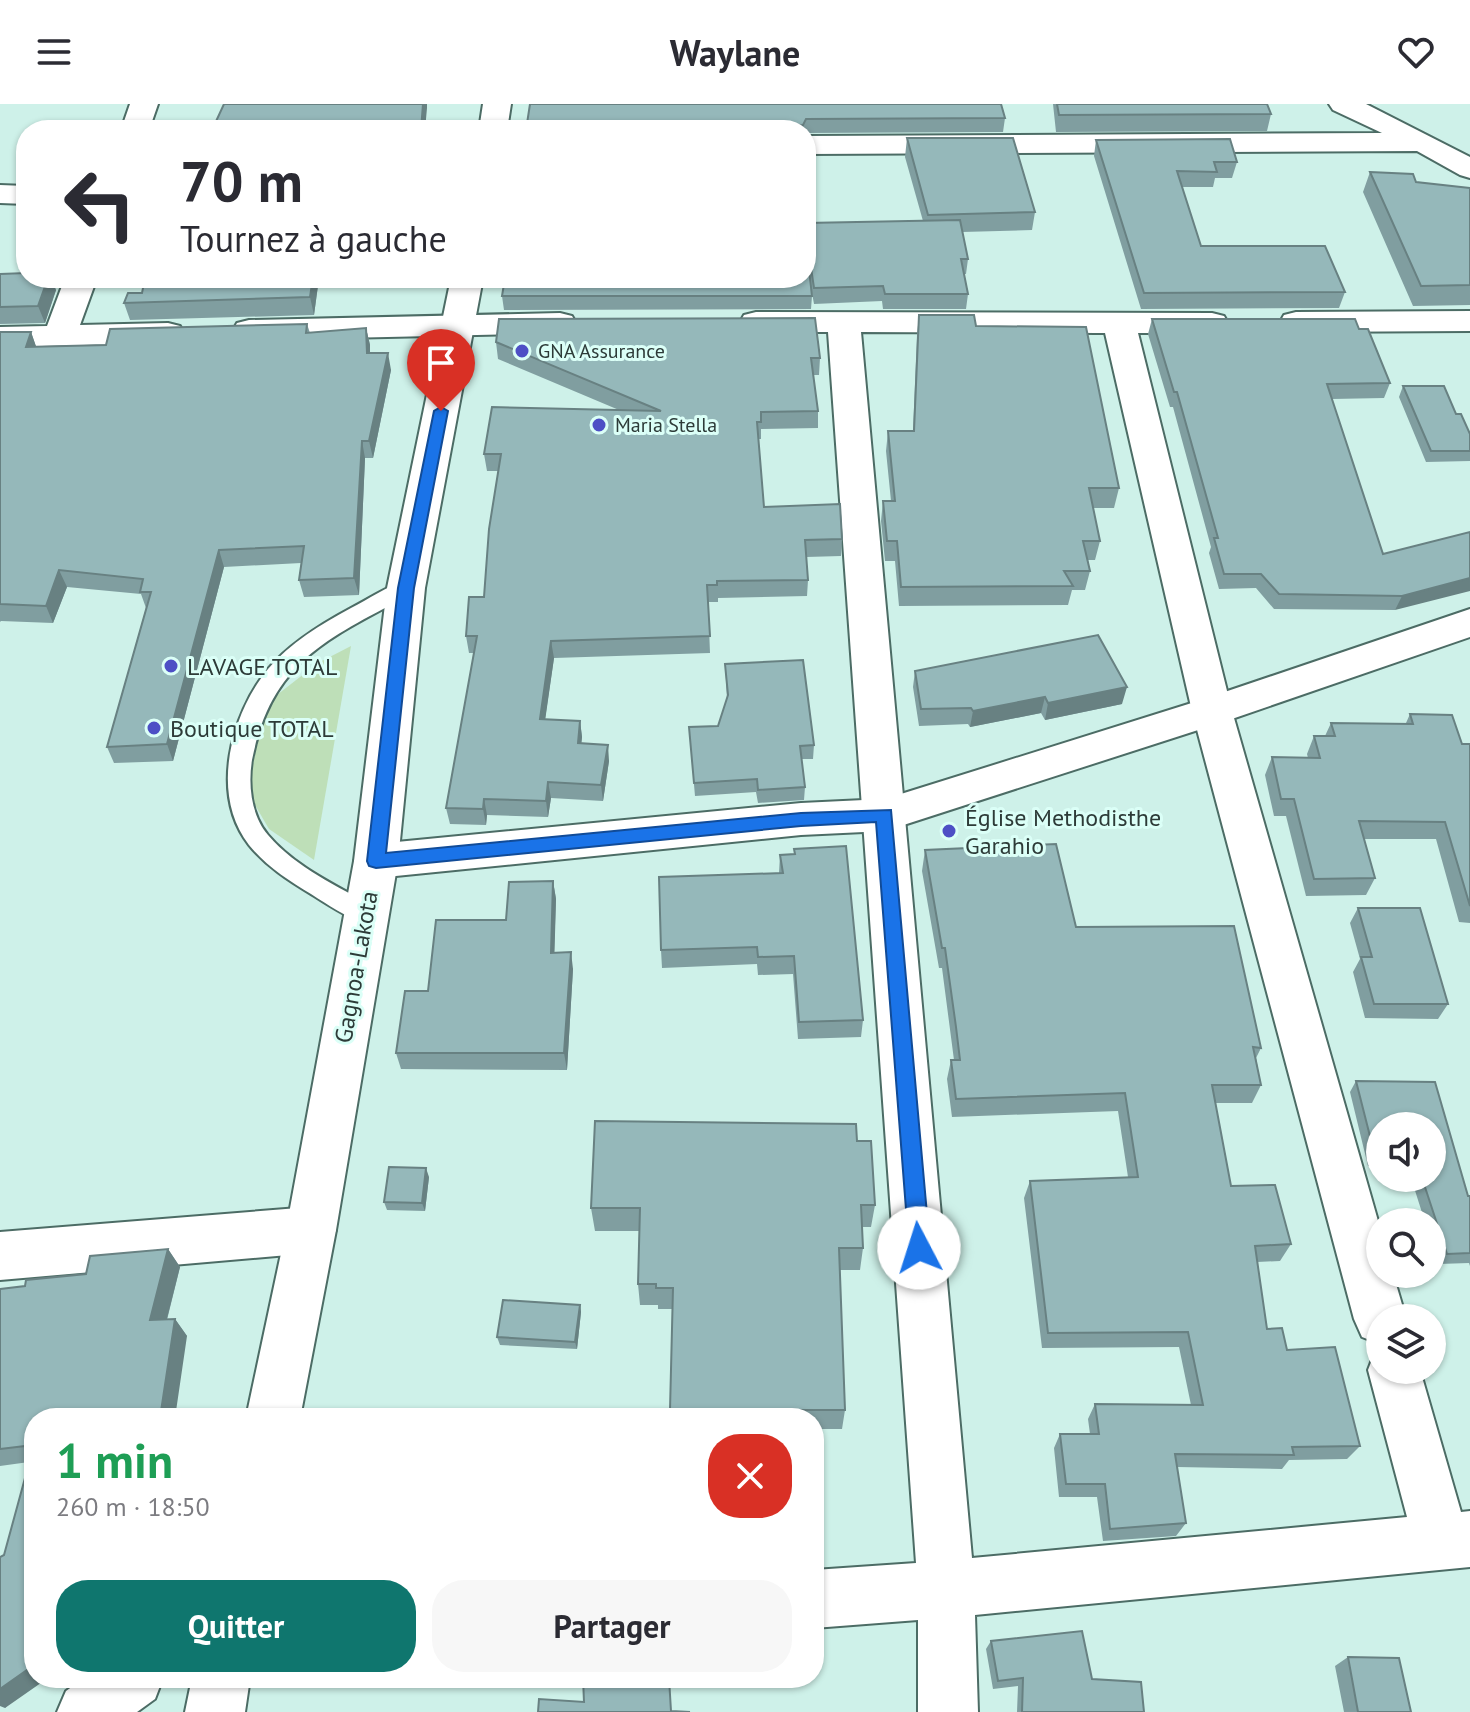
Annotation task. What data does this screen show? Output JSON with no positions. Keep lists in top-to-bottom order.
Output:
{
  "streets": {
    "street": ["Gagnoa-Lakota"]
  },
  "places": [
    "GNA Assurance",
    "Maria Stella",
    "LAVAGE TOTAL",
    "Boutique TOTAL",
    "Église Methodisthe Garahio"
  ],
  "page": {
    "header": "Waylane",
    "turn": ["70 m", "Tournez à gauche"],
    "heading": ["1 min", "260 m · 18:50"],
    "buttons": ["Quitter", "Partager"]
  }
}
